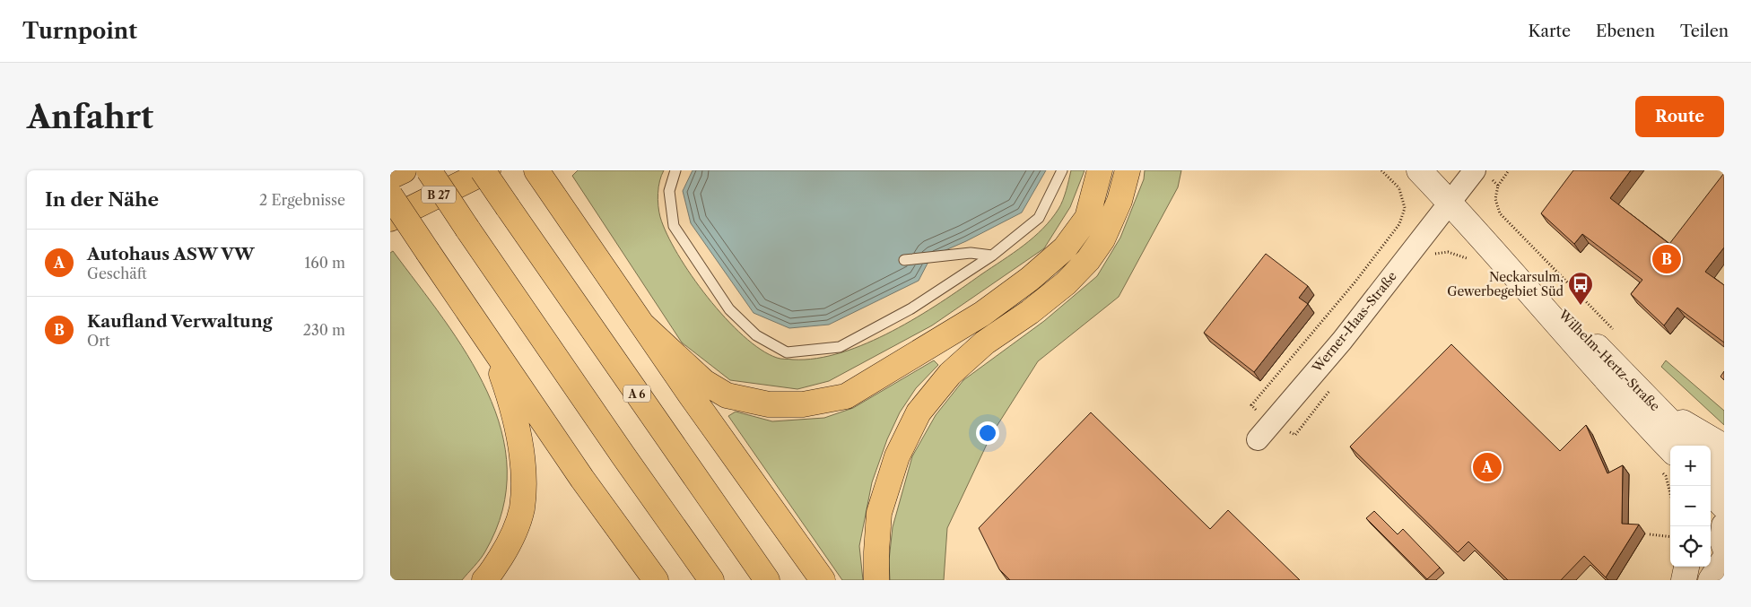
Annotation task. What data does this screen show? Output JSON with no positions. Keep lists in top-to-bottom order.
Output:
{
  "streets": {
    "highway": ["B 27", "A 6"],
    "main road": ["Wilhelm-Hertz-Straße"],
    "street": ["Werner-Haas-Straße"]
  },
  "crossings": [
    ["Werner-Haas-Straße", "Wilhelm-Hertz-Straße"]
  ],
  "places": {
    "bus stop": ["Neckarsulm, Gewerbegebiet Süd"]
  },
  "page": {
    "header": "Turnpoint",
    "nav": ["Karte", "Ebenen", "Teilen"],
    "buttons": "Route",
    "title": "Anfahrt",
    "heading": ["In der Nähe", "2 Ergebnisse"],
    "list": [
      {
        "mark": "A",
        "name": "Autohaus ASW VW",
        "note": "Geschäft",
        "value": "160 m"
      },
      {
        "mark": "B",
        "name": "Kaufland Verwaltung",
        "note": "Ort",
        "value": "230 m"
      }
    ],
    "pins": ["B", "A"],
    "map_buttons": ["+", "−"]
  }
}
